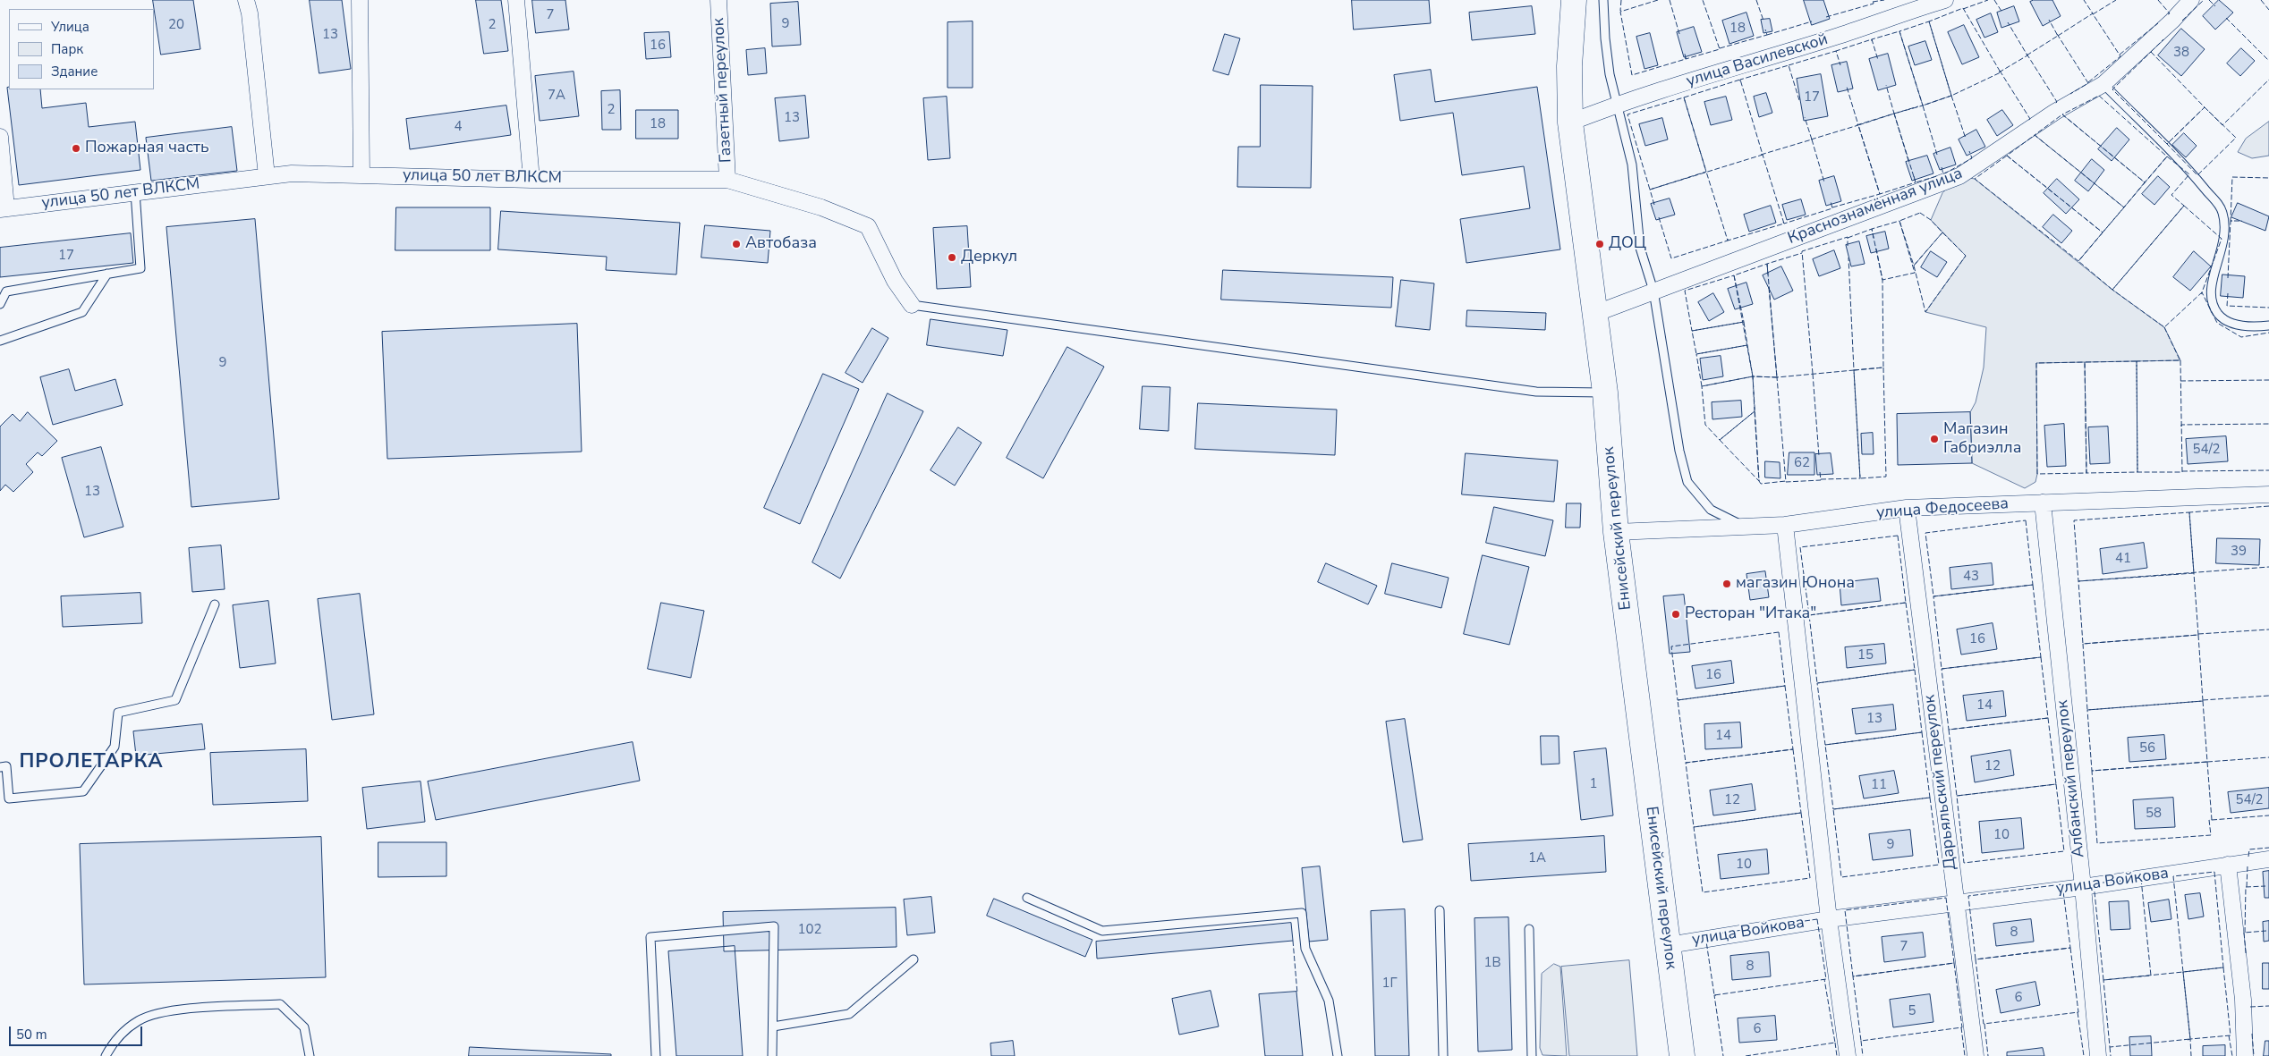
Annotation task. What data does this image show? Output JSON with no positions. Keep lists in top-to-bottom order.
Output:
{
  "streets": {
    "main road": ["Енисейский переулок"],
    "street": [
      "улица Василевской",
      "Газетный переулок",
      "улица 50 лет ВЛКСМ",
      "Краснознамённая улица",
      "улица Федосеева",
      "Албанский переулок",
      "Дарьяльский переулок",
      "улица Войкова"
    ]
  },
  "crossings": [
    ["улица Василевской", "Енисейский переулок"],
    ["Газетный переулок", "улица 50 лет ВЛКСМ"],
    ["Краснознамённая улица", "Енисейский переулок"],
    ["улица Федосеева", "Енисейский переулок"],
    ["улица Федосеева", "Албанский переулок"],
    ["улица Федосеева", "Дарьяльский переулок"],
    ["Енисейский переулок", "улица Войкова"],
    ["Албанский переулок", "улица Войкова"],
    ["Дарьяльский переулок", "улица Войкова"]
  ],
  "districts": ["ПРОЛЕТАРКА"],
  "places": [
    "Пожарная часть",
    "Автобаза",
    "ДОЦ",
    "Деркул",
    "Магазин Габриэлла",
    "магазин Юнона",
    "Ресторан \"Итака\""
  ],
  "house_numbers": [
    "7",
    "9",
    "20",
    "2",
    "18",
    "13",
    "16",
    "38",
    "7А",
    "17",
    "2",
    "13",
    "18",
    "4",
    "17",
    "9",
    "54/2",
    "62",
    "13",
    "39",
    "41",
    "43",
    "16",
    "15",
    "16",
    "14",
    "13",
    "14",
    "56",
    "12",
    "1",
    "11",
    "12",
    "54/2",
    "58",
    "10",
    "9",
    "1А",
    "10",
    "102",
    "8",
    "7",
    "1В",
    "8",
    "1Г",
    "6",
    "5",
    "6"
  ],
  "legend": ["Улица", "Парк", "Здание"],
  "scale_bar": "50 m"
}
